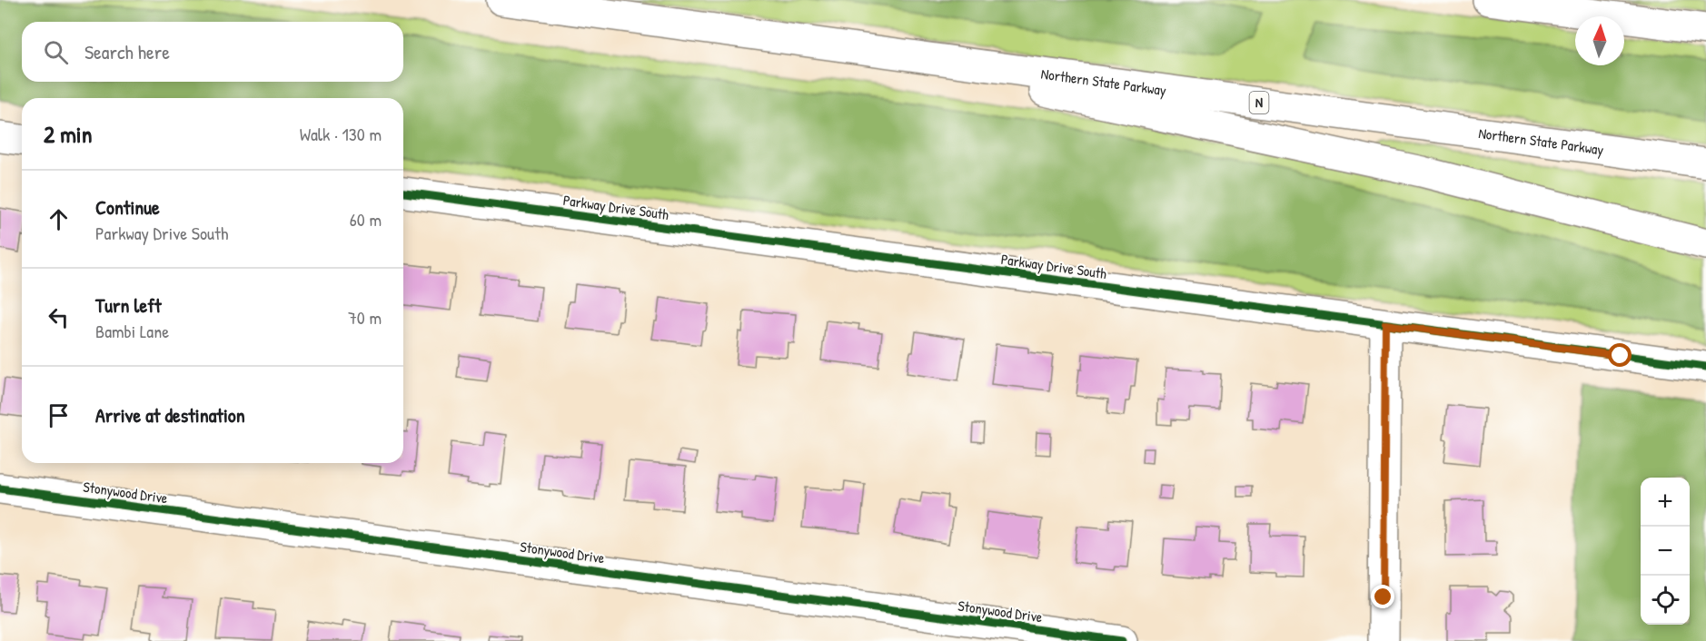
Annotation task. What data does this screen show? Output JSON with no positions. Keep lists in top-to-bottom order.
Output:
{
  "streets": {
    "main road": [
      "Northern State Parkway",
      "N",
      "Parkway Drive South",
      "Stonywood Drive"
    ]
  },
  "north": "top",
  "page": {
    "search": "Search here",
    "heading": ["2 min", "Walk · 130 m"],
    "list": [
      ["Continue", "Parkway Drive South", "60 m"],
      ["Turn left", "Bambi Lane", "70 m"],
      "Arrive at destination"
    ],
    "map_buttons": ["+", "−"]
  }
}
